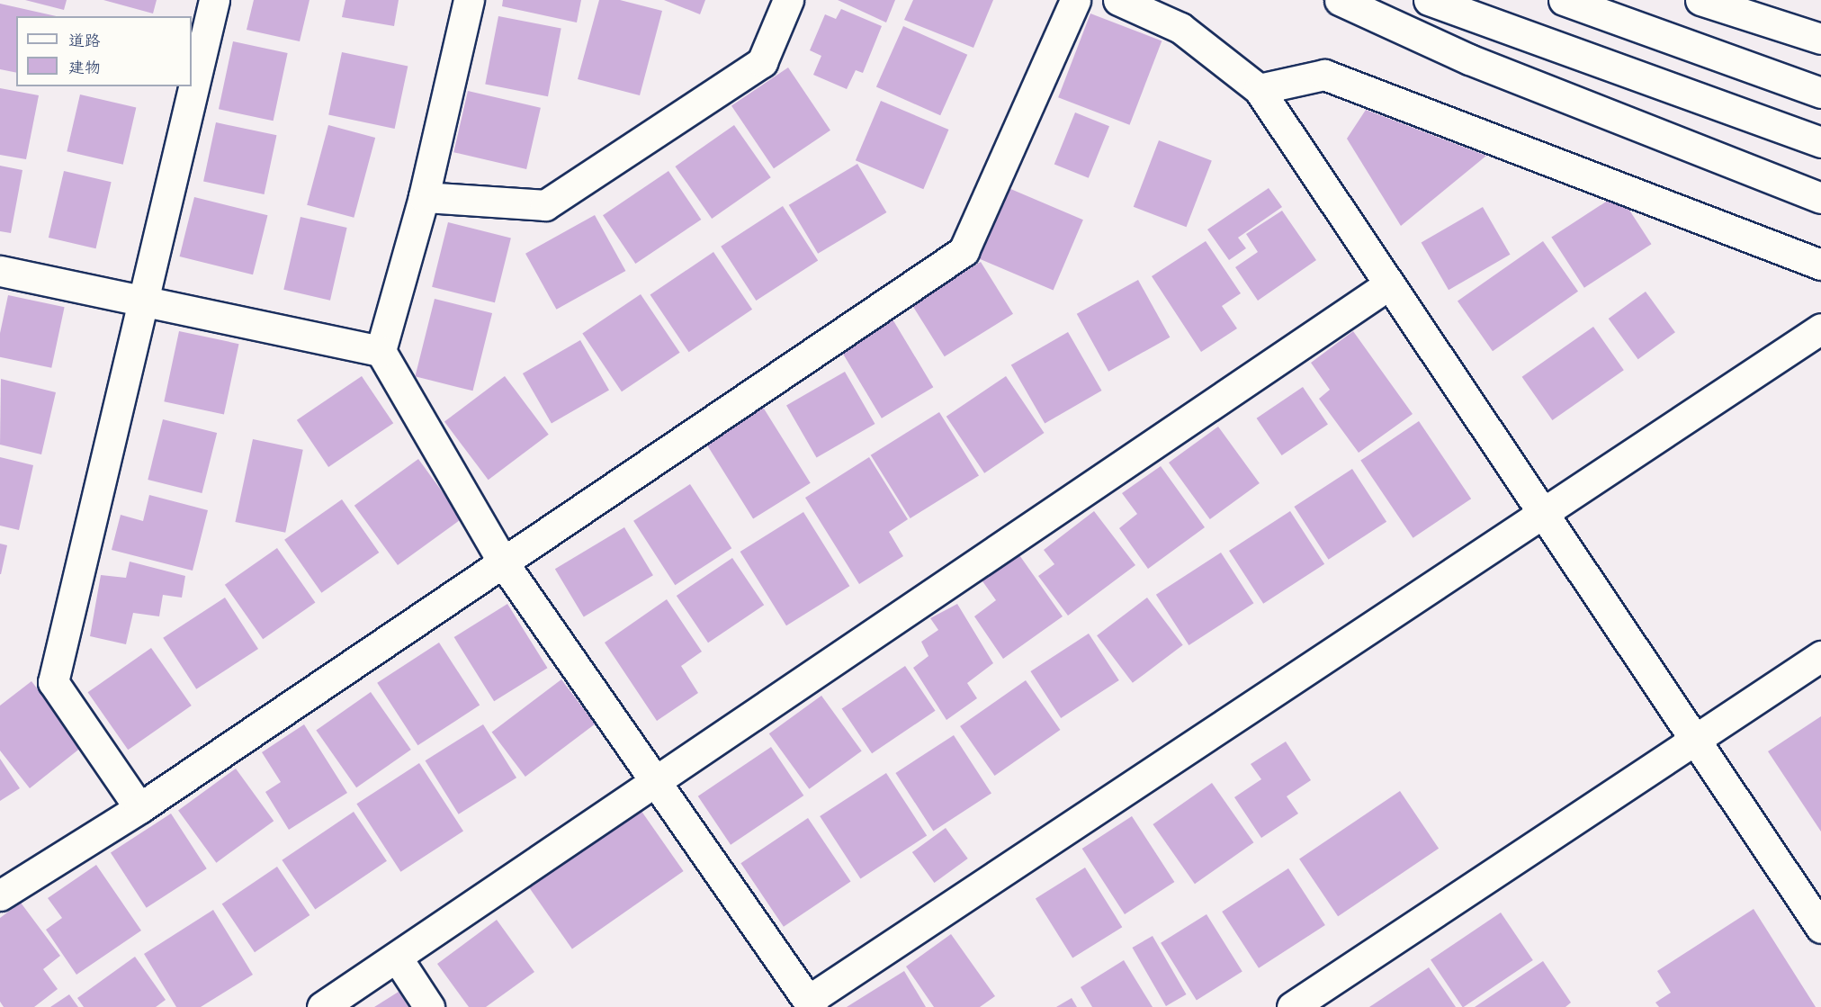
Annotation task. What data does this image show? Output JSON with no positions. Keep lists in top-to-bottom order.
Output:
{
  "legend": ["道路", "建物"]
}
